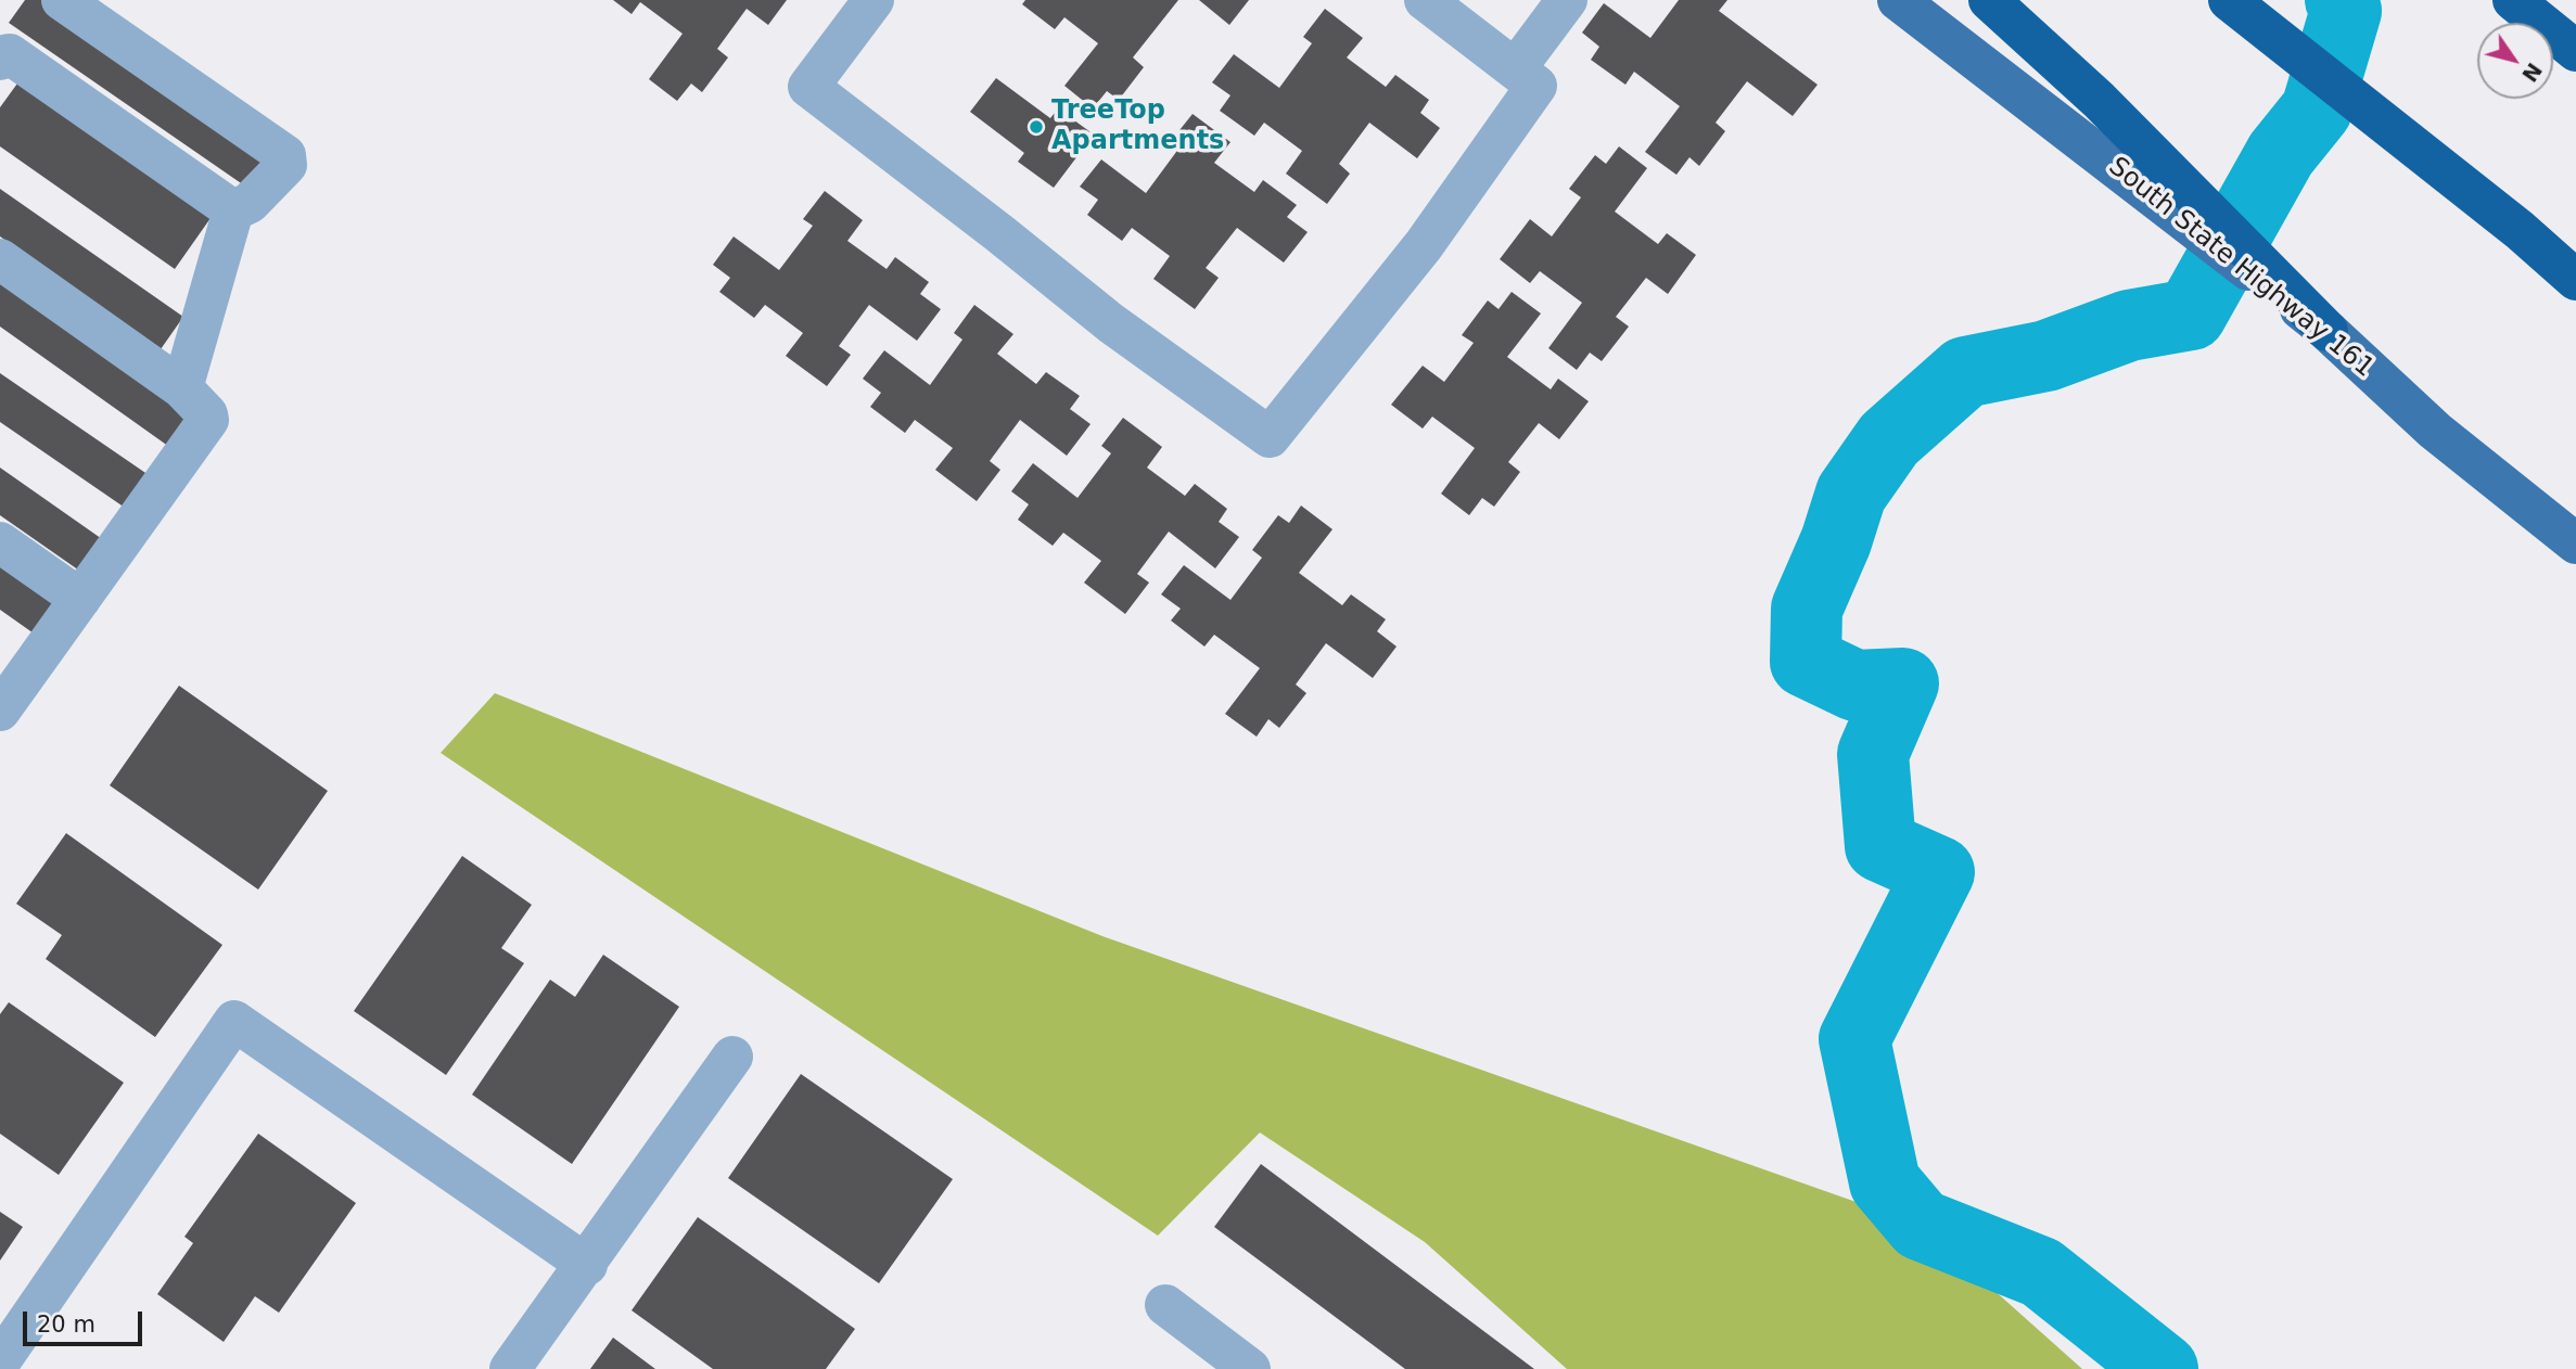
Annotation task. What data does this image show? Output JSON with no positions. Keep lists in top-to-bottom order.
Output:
{
  "streets": {
    "main road": ["South State Highway 161"]
  },
  "places": ["TreeTop Apartments"],
  "scale_bar": "20 m",
  "north": "bottom right"
}
